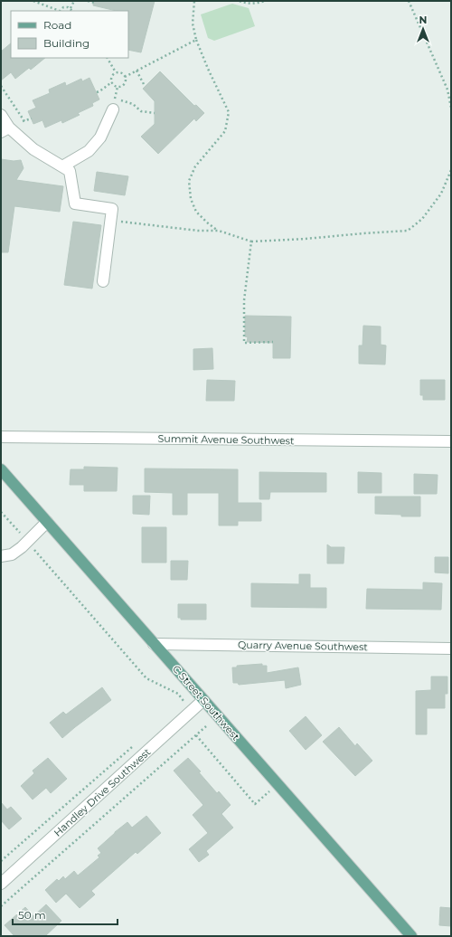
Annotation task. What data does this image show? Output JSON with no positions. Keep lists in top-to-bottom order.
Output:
{
  "streets": {
    "main road": ["C Street Southwest"],
    "street": ["Summit Avenue Southwest", "Quarry Avenue Southwest", "Handley Drive Southwest"]
  },
  "crossings": [
    ["Quarry Avenue Southwest", "C Street Southwest"],
    ["C Street Southwest", "Handley Drive Southwest"]
  ],
  "legend": ["Road", "Building"],
  "scale_bar": "50 m",
  "north": "top"
}
